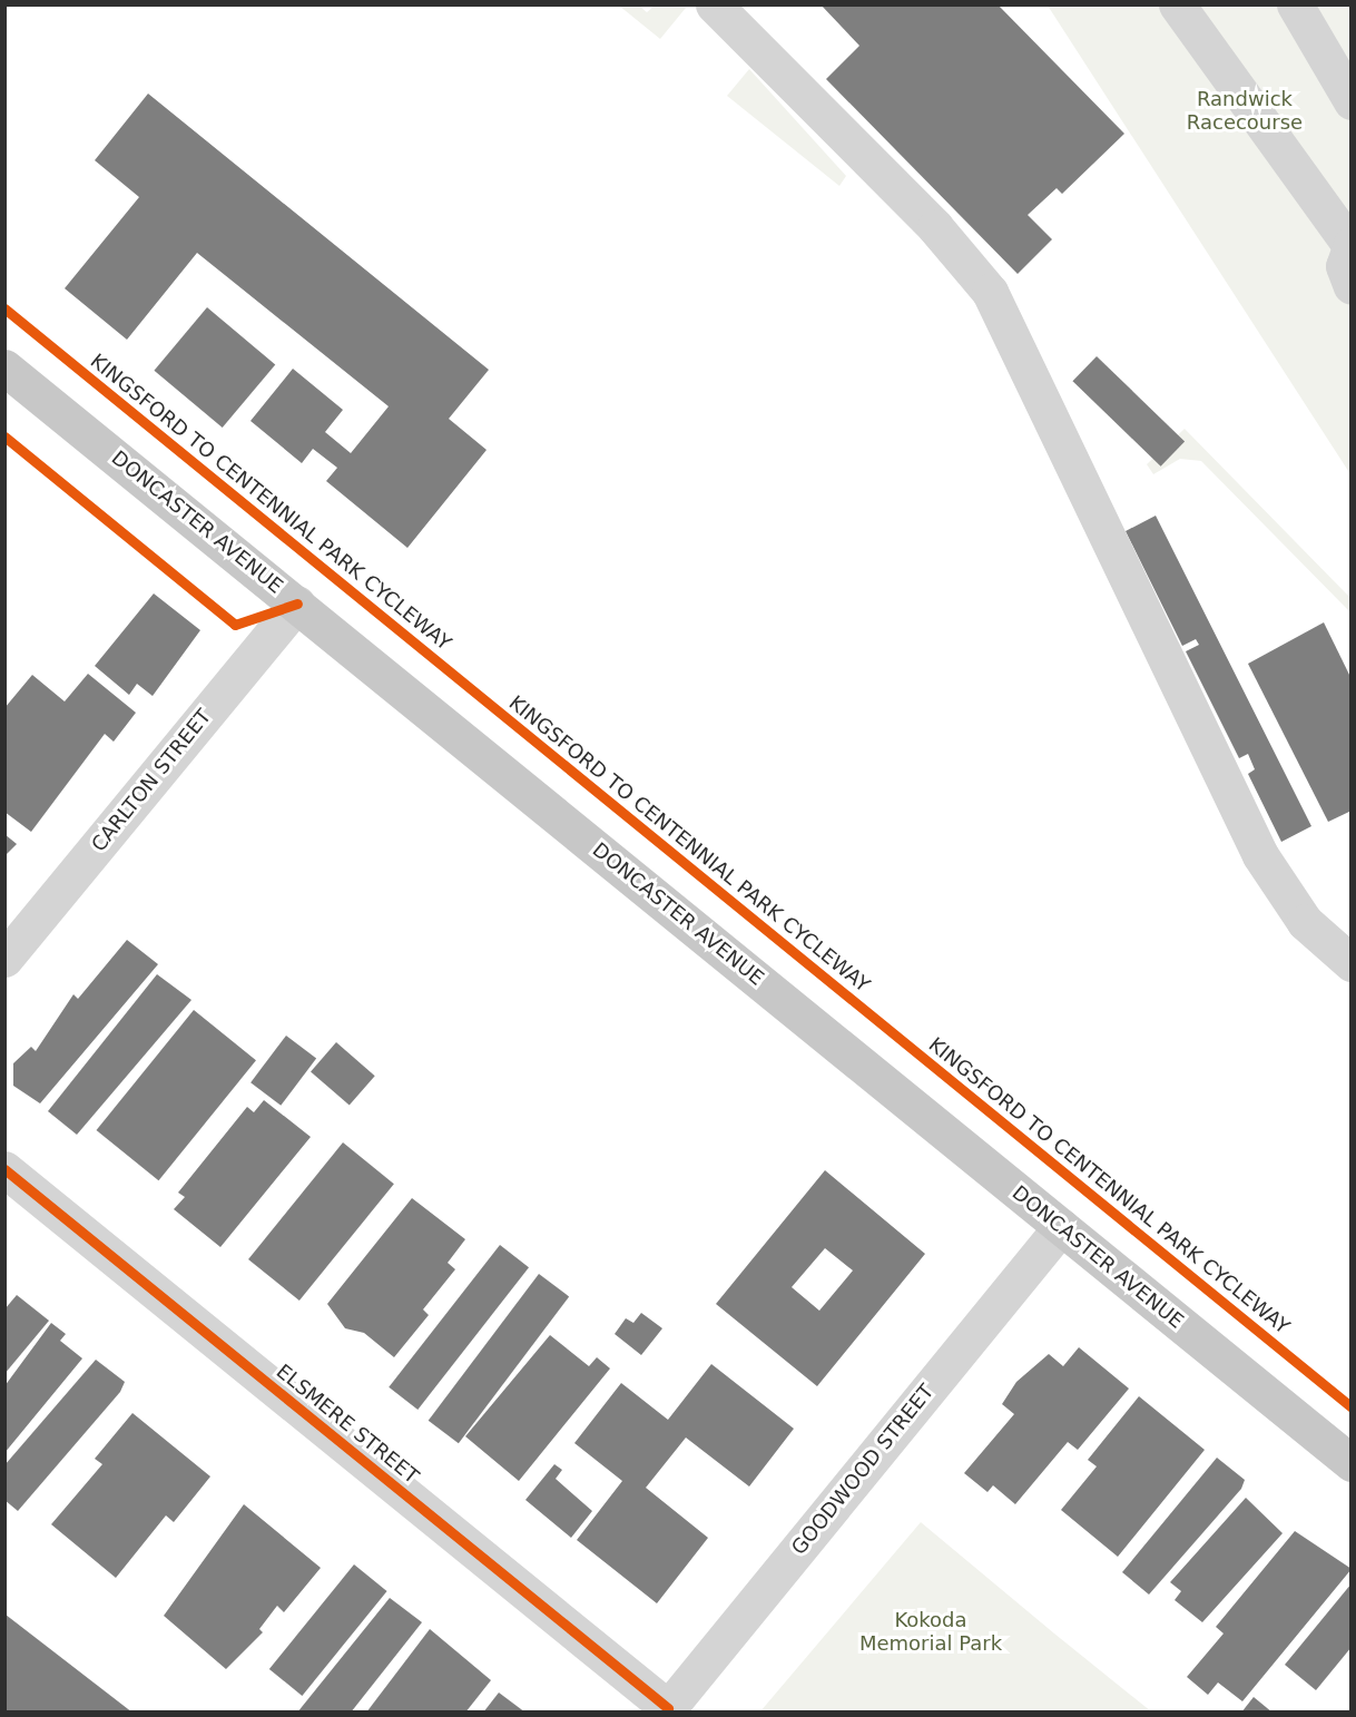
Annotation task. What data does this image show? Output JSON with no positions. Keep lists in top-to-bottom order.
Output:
{
  "streets": {
    "main road": ["DONCASTER AVENUE"],
    "street": ["CARLTON STREET", "ELSMERE STREET", "GOODWOOD STREET"],
    "cycle path": ["KINGSFORD TO CENTENNIAL PARK CYCLEWAY"]
  },
  "crossings": [
    ["DONCASTER AVENUE", "CARLTON STREET"],
    ["DONCASTER AVENUE", "GOODWOOD STREET"],
    ["ELSMERE STREET", "GOODWOOD STREET"]
  ],
  "parks": ["Randwick Racecourse", "Kokoda Memorial Park"]
}
